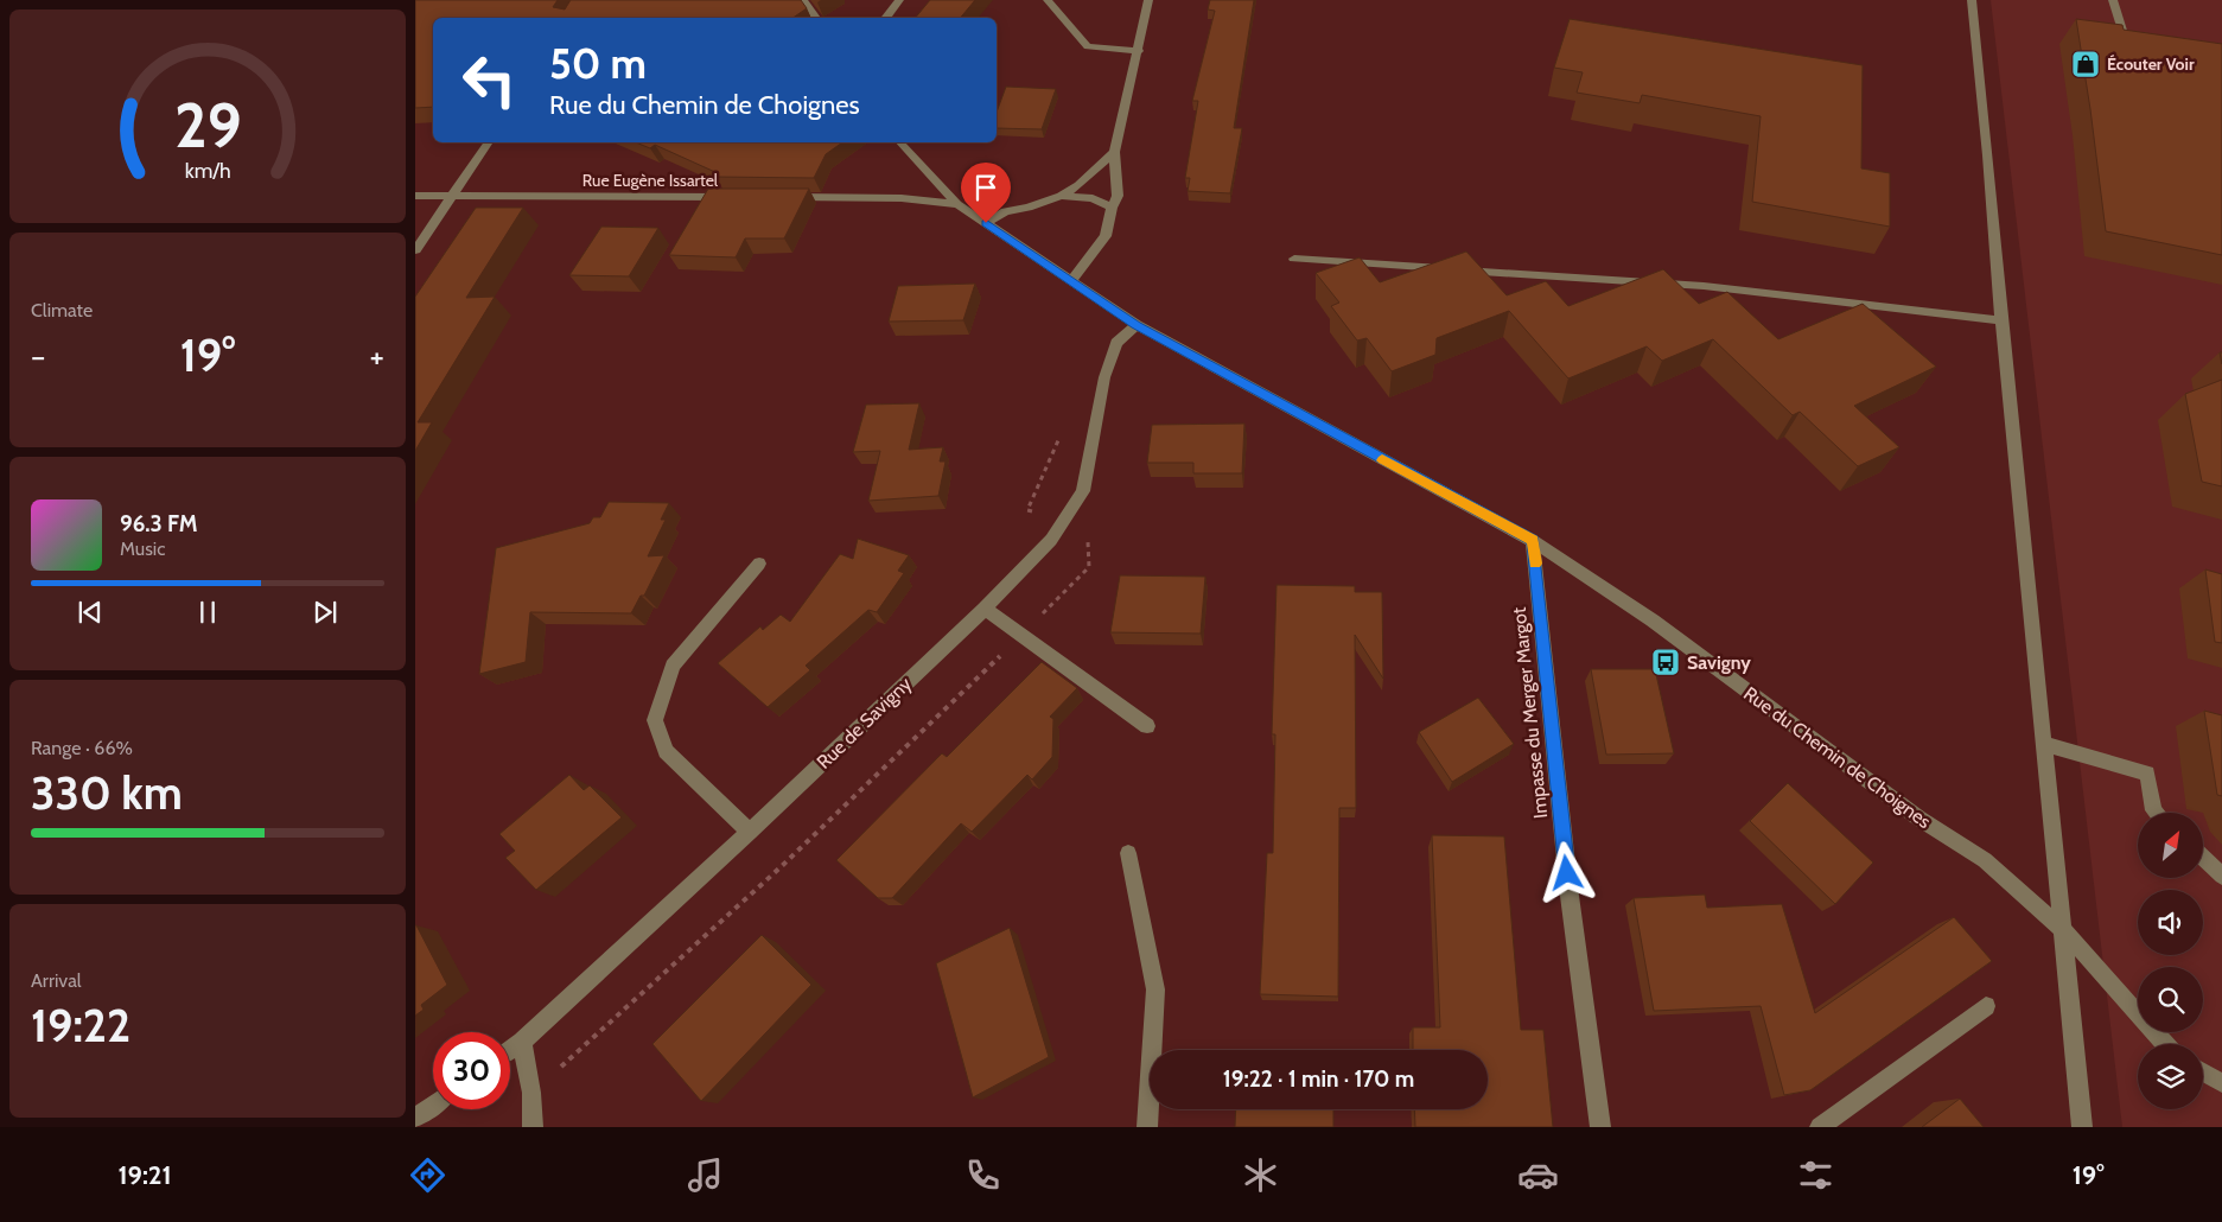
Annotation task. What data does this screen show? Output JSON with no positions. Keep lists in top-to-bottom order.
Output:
{
  "streets": {
    "street": [
      "Rue Eugène Issartel",
      "Impasse du Merger Margot",
      "Rue de Savigny",
      "Rue du Chemin de Choignes"
    ]
  },
  "crossings": [
    ["Impasse du Merger Margot", "Rue du Chemin de Choignes"],
    ["Rue de Savigny", "Rue du Chemin de Choignes"]
  ],
  "places": {
    "shop": ["Écouter Voir"],
    "bus stop": ["Savigny"]
  },
  "north": "top right",
  "page": {
    "turn": ["50 m", "Rue du Chemin de Choignes"],
    "tile": [
      "Climate",
      ["Range · 66%", "330 km"],
      ["Arrival", "19:22"]
    ],
    "heat": ["−", "19°", "+"],
    "song": ["96.3 FM", "Music"],
    "limit": "30",
    "trip": "19:22 · 1 min · 170 m",
    "tabs": ["19:21", "19°"],
    "gauge": ["29", "km/h"]
  }
}
